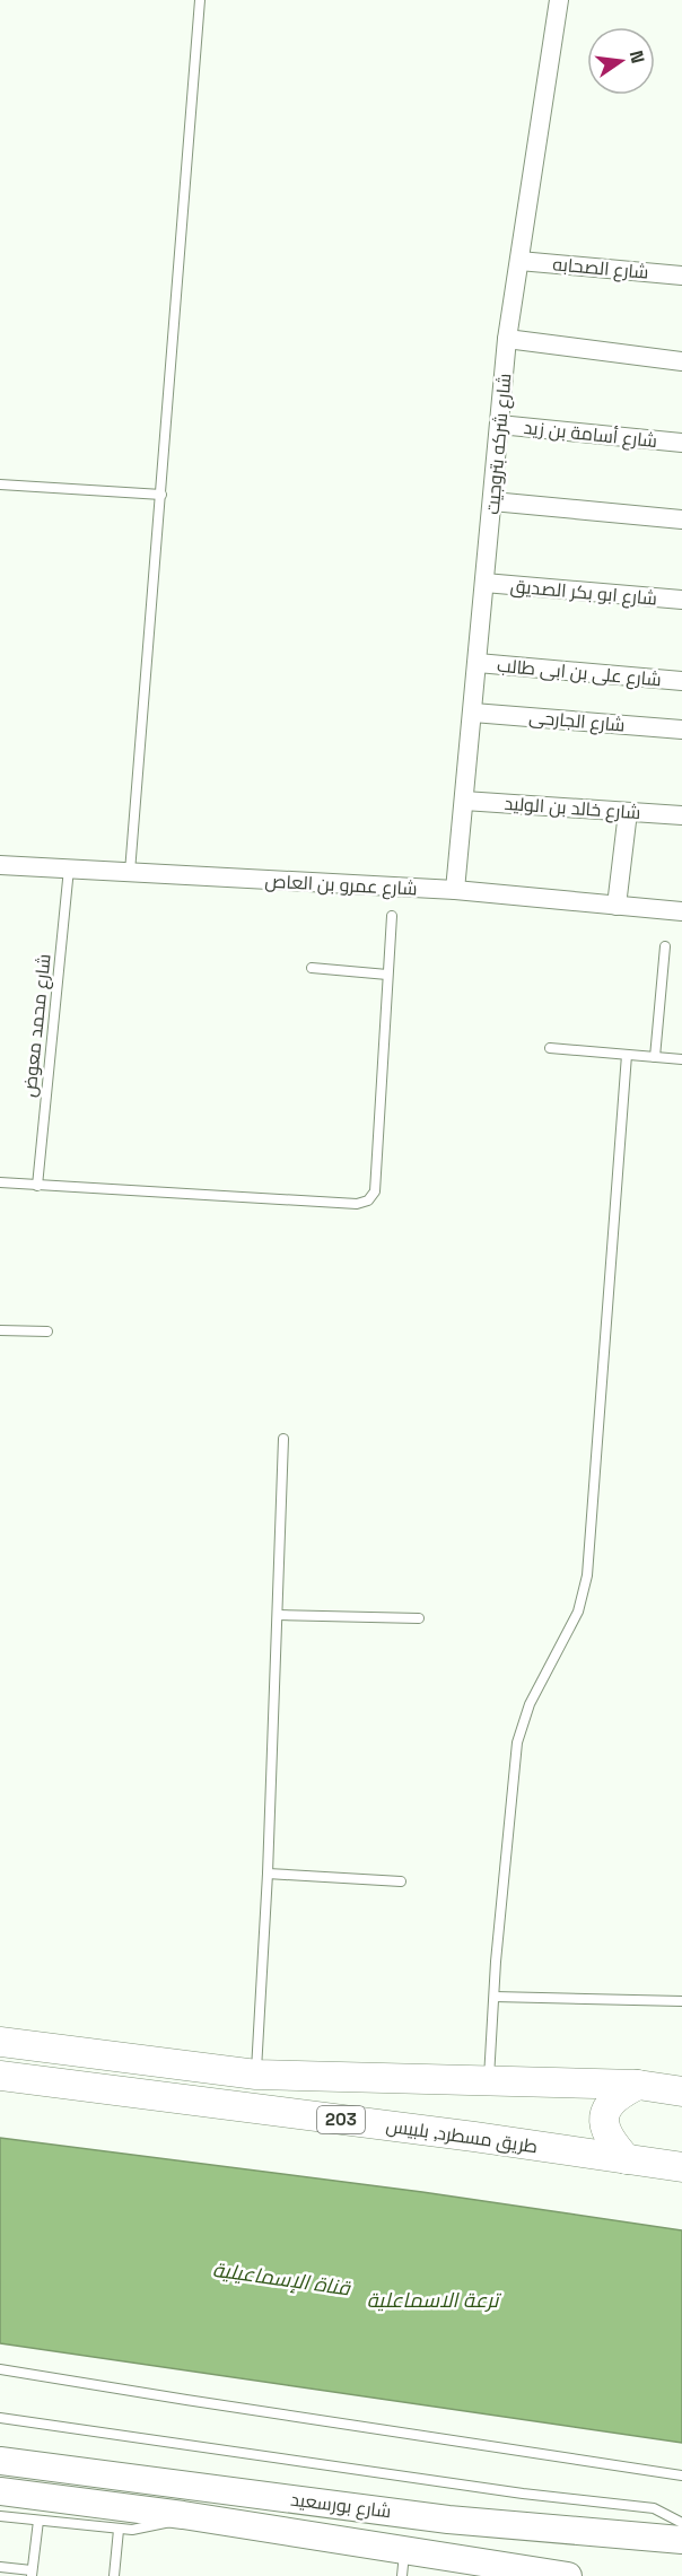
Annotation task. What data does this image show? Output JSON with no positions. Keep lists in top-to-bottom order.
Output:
{
  "streets": {
    "main road": ["203", "طريق مسطرد, بلبيس", "شارع بورسعيد"],
    "street": [
      "شارع الصحابه",
      "شارع أسامة بن زيد",
      "شارع شركه بتروجيت",
      "شارع ابو بكر الصديق",
      "شارع على بن ابى طالب",
      "شارع الجارحى",
      "شارع خالد بن الوليد",
      "شارع عمرو بن العاص"
    ],
    "lane": ["شارع محمد معوض"]
  },
  "crossings": [
    ["شارع الصحابه", "شارع شركه بتروجيت"],
    ["شارع أسامة بن زيد", "شارع شركه بتروجيت"],
    ["شارع شركه بتروجيت", "شارع ابو بكر الصديق"],
    ["شارع شركه بتروجيت", "شارع على بن ابى طالب"],
    ["شارع شركه بتروجيت", "شارع الجارحى"],
    ["شارع شركه بتروجيت", "شارع خالد بن الوليد"],
    ["شارع شركه بتروجيت", "شارع عمرو بن العاص"],
    ["شارع عمرو بن العاص", "شارع محمد معوض"]
  ],
  "water": ["قناة الإسماعيلية", "ترعة الاسماعلية"],
  "north": "right"
}
